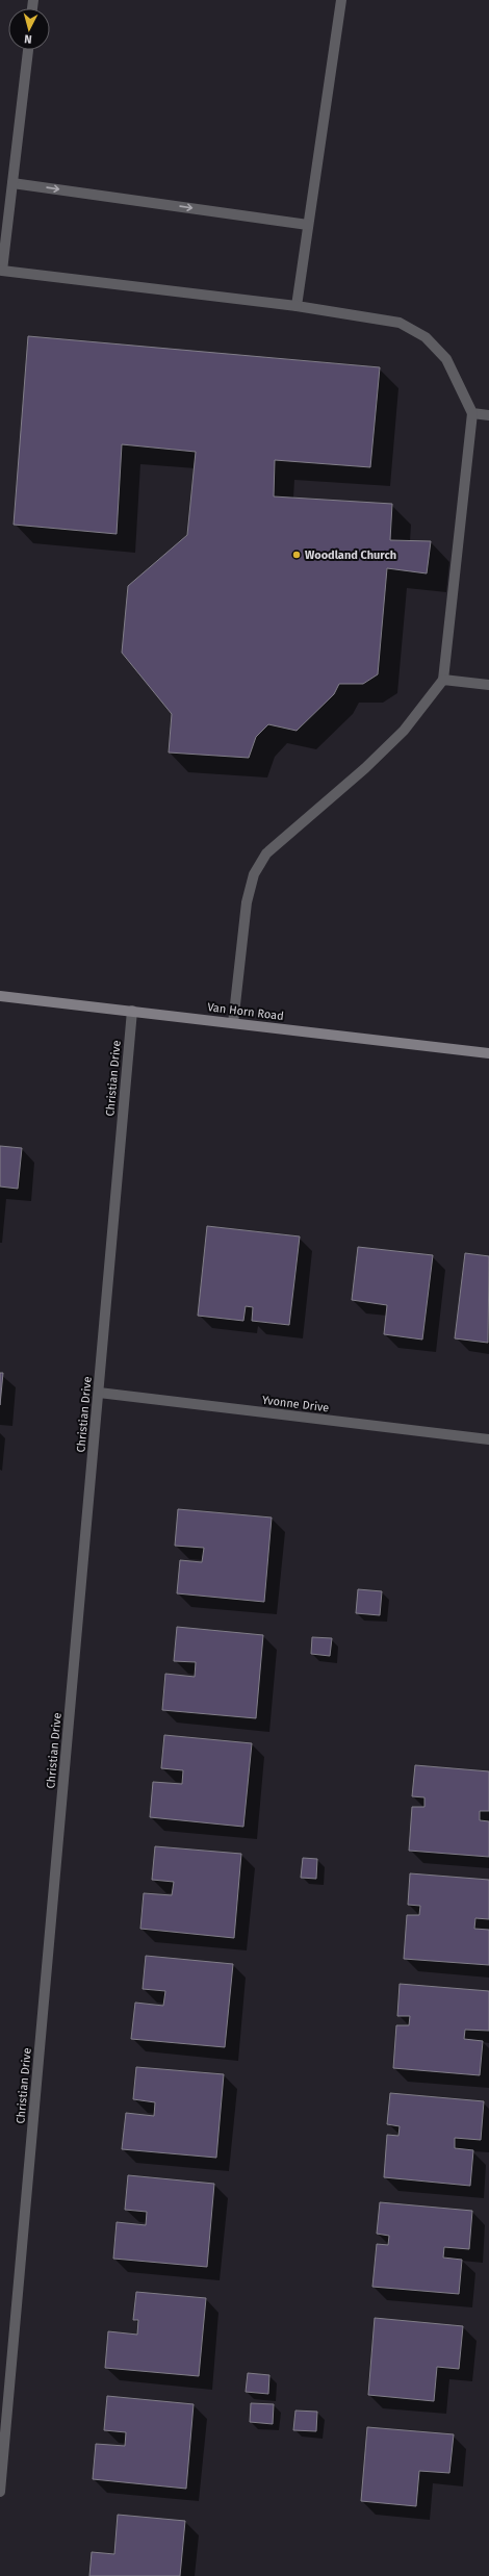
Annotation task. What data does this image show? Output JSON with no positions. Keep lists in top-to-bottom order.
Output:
{
  "streets": {
    "main road": ["Van Horn Road"],
    "street": ["Christian Drive", "Yvonne Drive"]
  },
  "crossings": [
    ["Van Horn Road", "Christian Drive"],
    ["Christian Drive", "Yvonne Drive"]
  ],
  "places": ["Woodland Church"],
  "north": "bottom"
}
